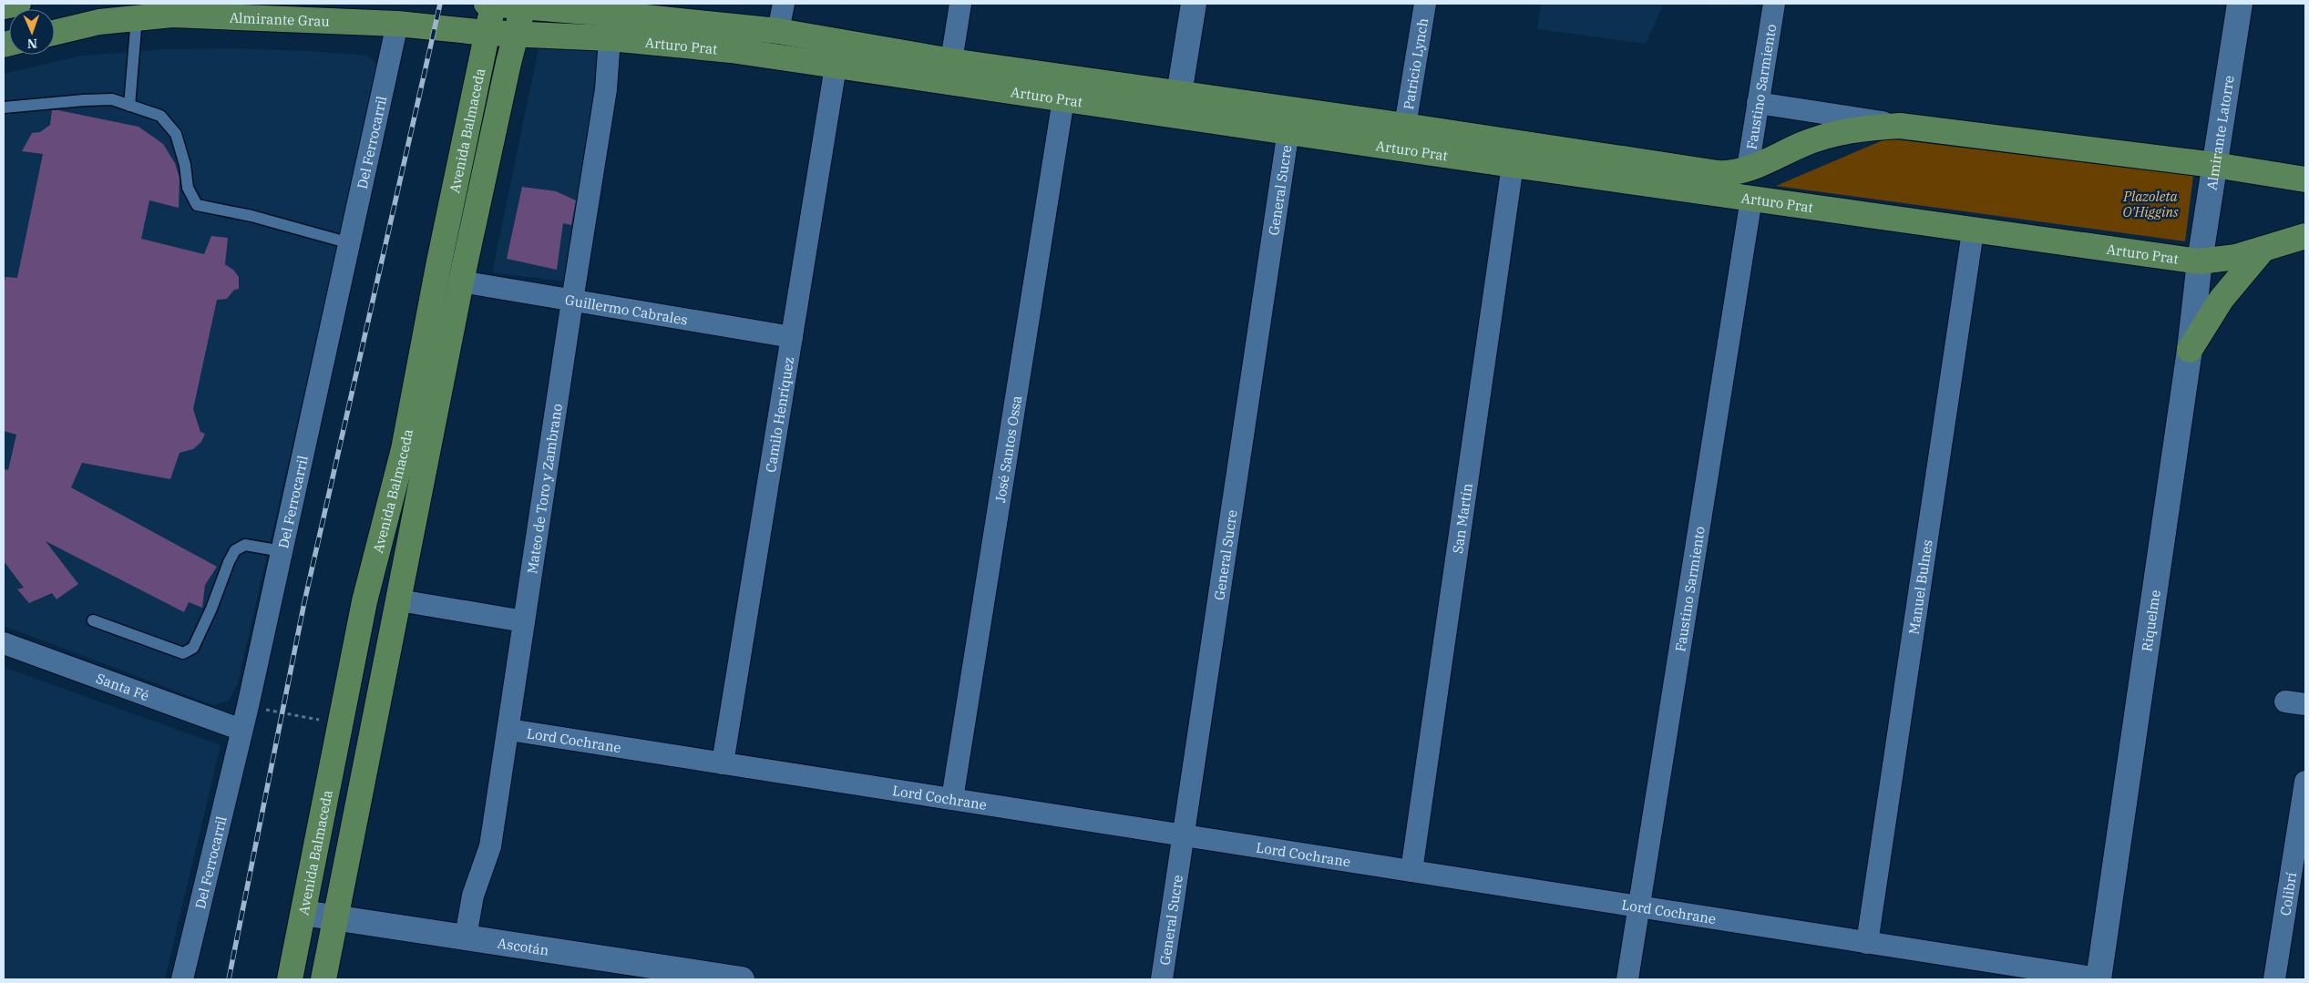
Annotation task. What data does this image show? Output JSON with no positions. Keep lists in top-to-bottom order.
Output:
{
  "streets": {
    "main road": ["Almirante Grau", "Arturo Prat", "Avenida Balmaceda"],
    "street": [
      "Patricio Lynch",
      "Faustino Sarmiento",
      "Almirante Latorre",
      "Del Ferrocarril",
      "General Sucre",
      "Guillermo Cabrales",
      "Camilo Henríquez",
      "José Santos Ossa",
      "Mateo de Toro y Zambrano",
      "San Martín",
      "Manuel Bulnes",
      "Riquelme",
      "Santa Fé",
      "Lord Cochrane",
      "Colibrí",
      "Ascotán"
    ]
  },
  "crossings": [
    ["Almirante Grau", "Arturo Prat"],
    ["Almirante Grau", "Avenida Balmaceda"],
    ["Almirante Grau", "Del Ferrocarril"],
    ["Arturo Prat", "Patricio Lynch"],
    ["Arturo Prat", "Faustino Sarmiento"],
    ["Arturo Prat", "Avenida Balmaceda"],
    ["Arturo Prat", "Almirante Latorre"],
    ["Arturo Prat", "General Sucre"],
    ["Arturo Prat", "Camilo Henríquez"],
    ["Arturo Prat", "José Santos Ossa"],
    ["Arturo Prat", "Mateo de Toro y Zambrano"],
    ["Arturo Prat", "San Martín"],
    ["Arturo Prat", "Manuel Bulnes"],
    ["Arturo Prat", "Riquelme"],
    ["Faustino Sarmiento", "Lord Cochrane"],
    ["Avenida Balmaceda", "Guillermo Cabrales"],
    ["Avenida Balmaceda", "Ascotán"],
    ["Almirante Latorre", "Riquelme"],
    ["Del Ferrocarril", "Santa Fé"],
    ["General Sucre", "Lord Cochrane"],
    ["Guillermo Cabrales", "Camilo Henríquez"],
    ["Guillermo Cabrales", "Mateo de Toro y Zambrano"],
    ["Camilo Henríquez", "Lord Cochrane"],
    ["José Santos Ossa", "Lord Cochrane"],
    ["Mateo de Toro y Zambrano", "Lord Cochrane"],
    ["Mateo de Toro y Zambrano", "Ascotán"],
    ["San Martín", "Lord Cochrane"],
    ["Manuel Bulnes", "Lord Cochrane"],
    ["Riquelme", "Lord Cochrane"]
  ],
  "parks": ["Plazoleta O'Higgins"],
  "north": "bottom"
}
